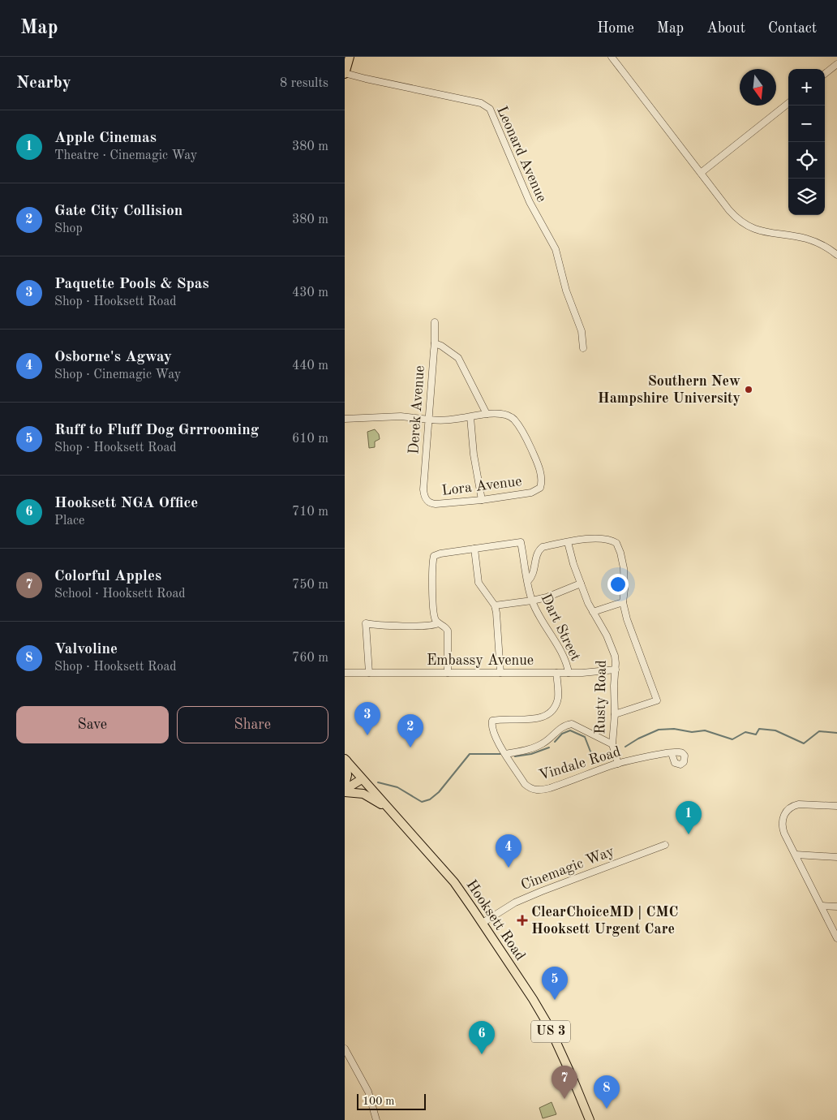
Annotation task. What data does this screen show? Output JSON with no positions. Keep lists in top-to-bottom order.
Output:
{
  "streets": {
    "main road": ["Hooksett Road", "US 3"],
    "street": [
      "Leonard Avenue",
      "Derek Avenue",
      "Lora Avenue",
      "Dart Street",
      "Embassy Avenue",
      "Rusty Road",
      "Vindale Road",
      "Cinemagic Way"
    ]
  },
  "crossings": [
    ["Derek Avenue", "Lora Avenue"],
    ["Dart Street", "Embassy Avenue"],
    ["Embassy Avenue", "Rusty Road"],
    ["Embassy Avenue", "Vindale Road"],
    ["Rusty Road", "Vindale Road"],
    ["Cinemagic Way", "Hooksett Road"]
  ],
  "places": {
    "other": ["Southern New Hampshire University"],
    "health": ["ClearChoiceMD | CMC Hooksett Urgent Care"]
  },
  "scale_bar": "100 m",
  "north": "bottom",
  "page": {
    "header": "Map",
    "nav": [
      "Home",
      "Map",
      "About",
      "Contact"
    ],
    "heading": ["Nearby", "8 results"],
    "map_buttons": ["+", "−"],
    "list": [
      {
        "mark": "1",
        "name": "Apple Cinemas",
        "note": "Theatre · Cinemagic Way",
        "value": "380 m"
      },
      {
        "mark": "2",
        "name": "Gate City Collision",
        "note": "Shop",
        "value": "380 m"
      },
      {
        "mark": "3",
        "name": "Paquette Pools & Spas",
        "note": "Shop · Hooksett Road",
        "value": "430 m"
      },
      {
        "mark": "4",
        "name": "Osborne's Agway",
        "note": "Shop · Cinemagic Way",
        "value": "440 m"
      },
      {
        "mark": "5",
        "name": "Ruff to Fluff Dog Grrrooming",
        "note": "Shop · Hooksett Road",
        "value": "610 m"
      },
      {
        "mark": "6",
        "name": "Hooksett NGA Office",
        "note": "Place",
        "value": "710 m"
      },
      {
        "mark": "7",
        "name": "Colorful Apples",
        "note": "School · Hooksett Road",
        "value": "750 m"
      },
      {
        "mark": "8",
        "name": "Valvoline",
        "note": "Shop · Hooksett Road",
        "value": "760 m"
      }
    ],
    "buttons": ["Save", "Share"],
    "pins": [
      "3",
      "2",
      "1",
      "4",
      "5",
      "6",
      "7",
      "8"
    ],
    "scale": "100 m"
  }
}
